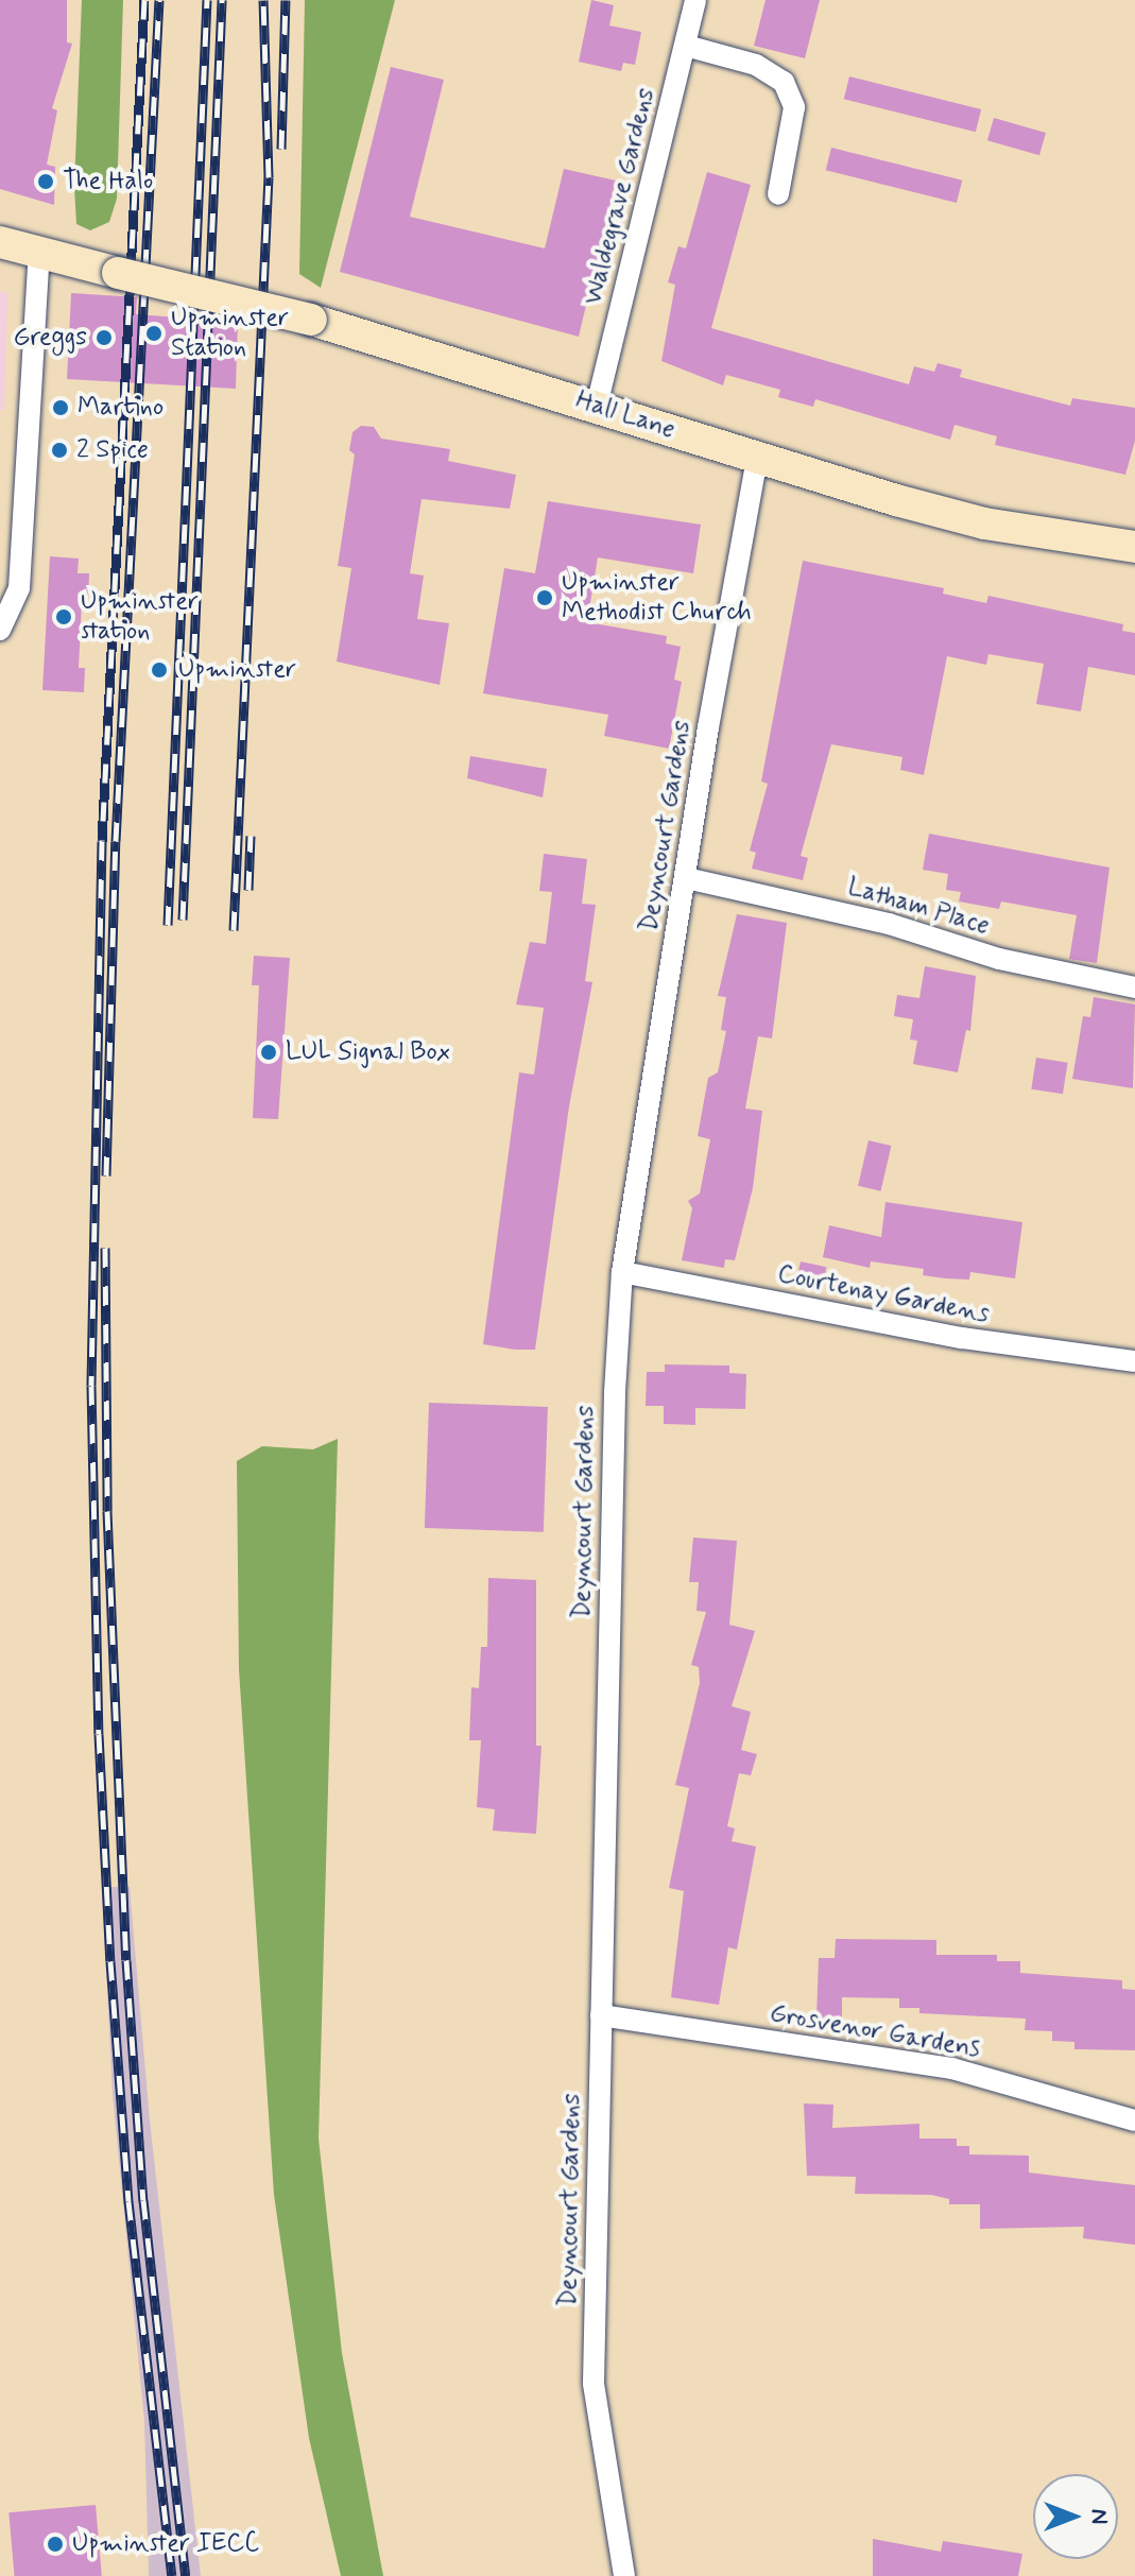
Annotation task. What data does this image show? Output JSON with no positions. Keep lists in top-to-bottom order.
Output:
{
  "streets": {
    "street": [
      "Waldegrave Gardens",
      "Hall Lane",
      "Deyncourt Gardens",
      "Latham Place",
      "Courtenay Gardens",
      "Grosvenor Gardens"
    ]
  },
  "crossings": [
    ["Waldegrave Gardens", "Hall Lane"],
    ["Hall Lane", "Deyncourt Gardens"],
    ["Deyncourt Gardens", "Latham Place"],
    ["Deyncourt Gardens", "Courtenay Gardens"],
    ["Deyncourt Gardens", "Grosvenor Gardens"]
  ],
  "places": [
    "The Halo",
    "Upminster Station",
    "Greggs",
    "Martino",
    "2 Spice",
    "Upminster Methodist Church",
    "Upminster station",
    "Upminster",
    "LUL Signal Box",
    "Upminster IECC"
  ],
  "north": "right"
}
